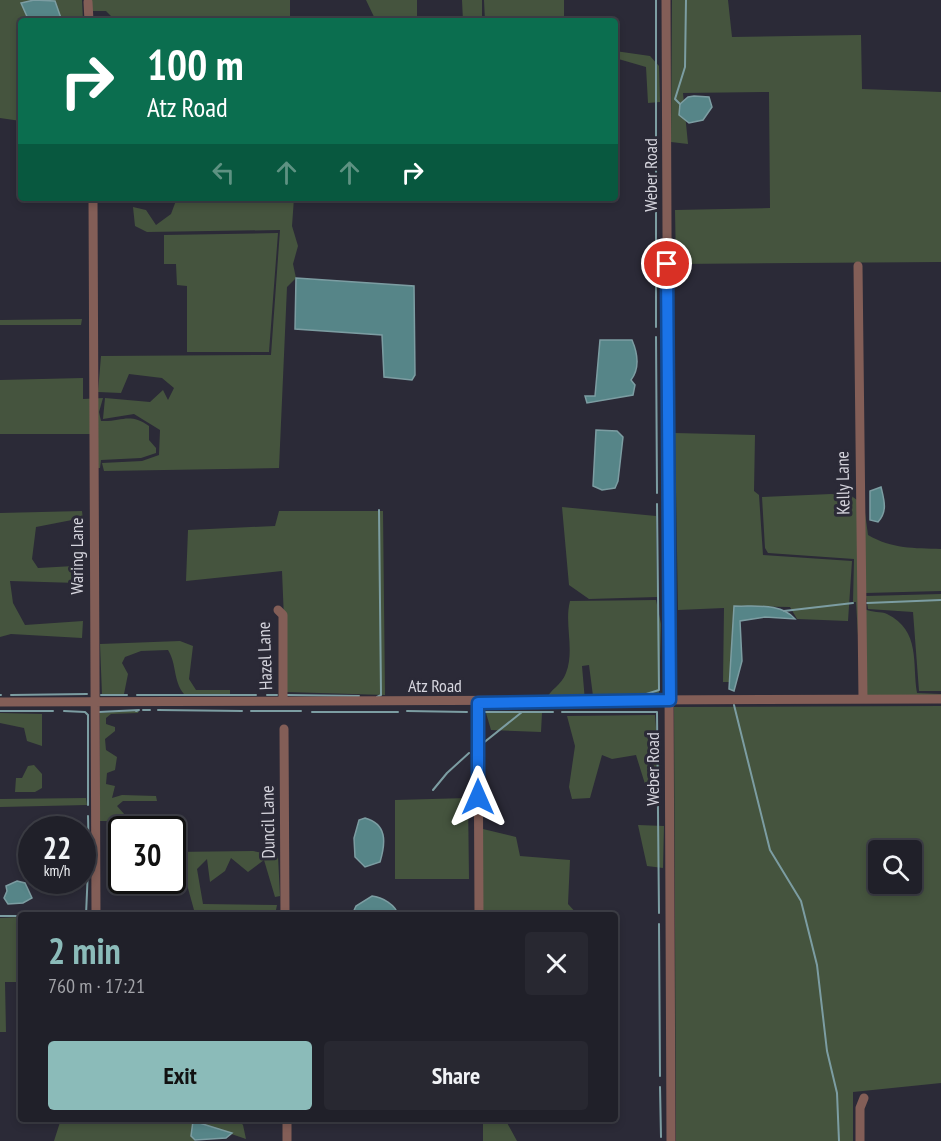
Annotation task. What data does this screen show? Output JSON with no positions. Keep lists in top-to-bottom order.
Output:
{
  "streets": {
    "street": [
      "Weber Road",
      "Kelly Lane",
      "Waring Lane",
      "Hazel Lane",
      "Atz Road",
      "Duncil Lane"
    ]
  },
  "crossings": [
    ["Weber Road", "Atz Road"],
    ["Kelly Lane", "Atz Road"],
    ["Waring Lane", "Atz Road"],
    ["Hazel Lane", "Atz Road"]
  ],
  "page": {
    "turn": ["100 m", "Atz Road"],
    "speed": "22 km/h",
    "limit": "30",
    "heading": ["2 min", "760 m · 17:21"],
    "buttons": ["Exit", "Share"]
  }
}
